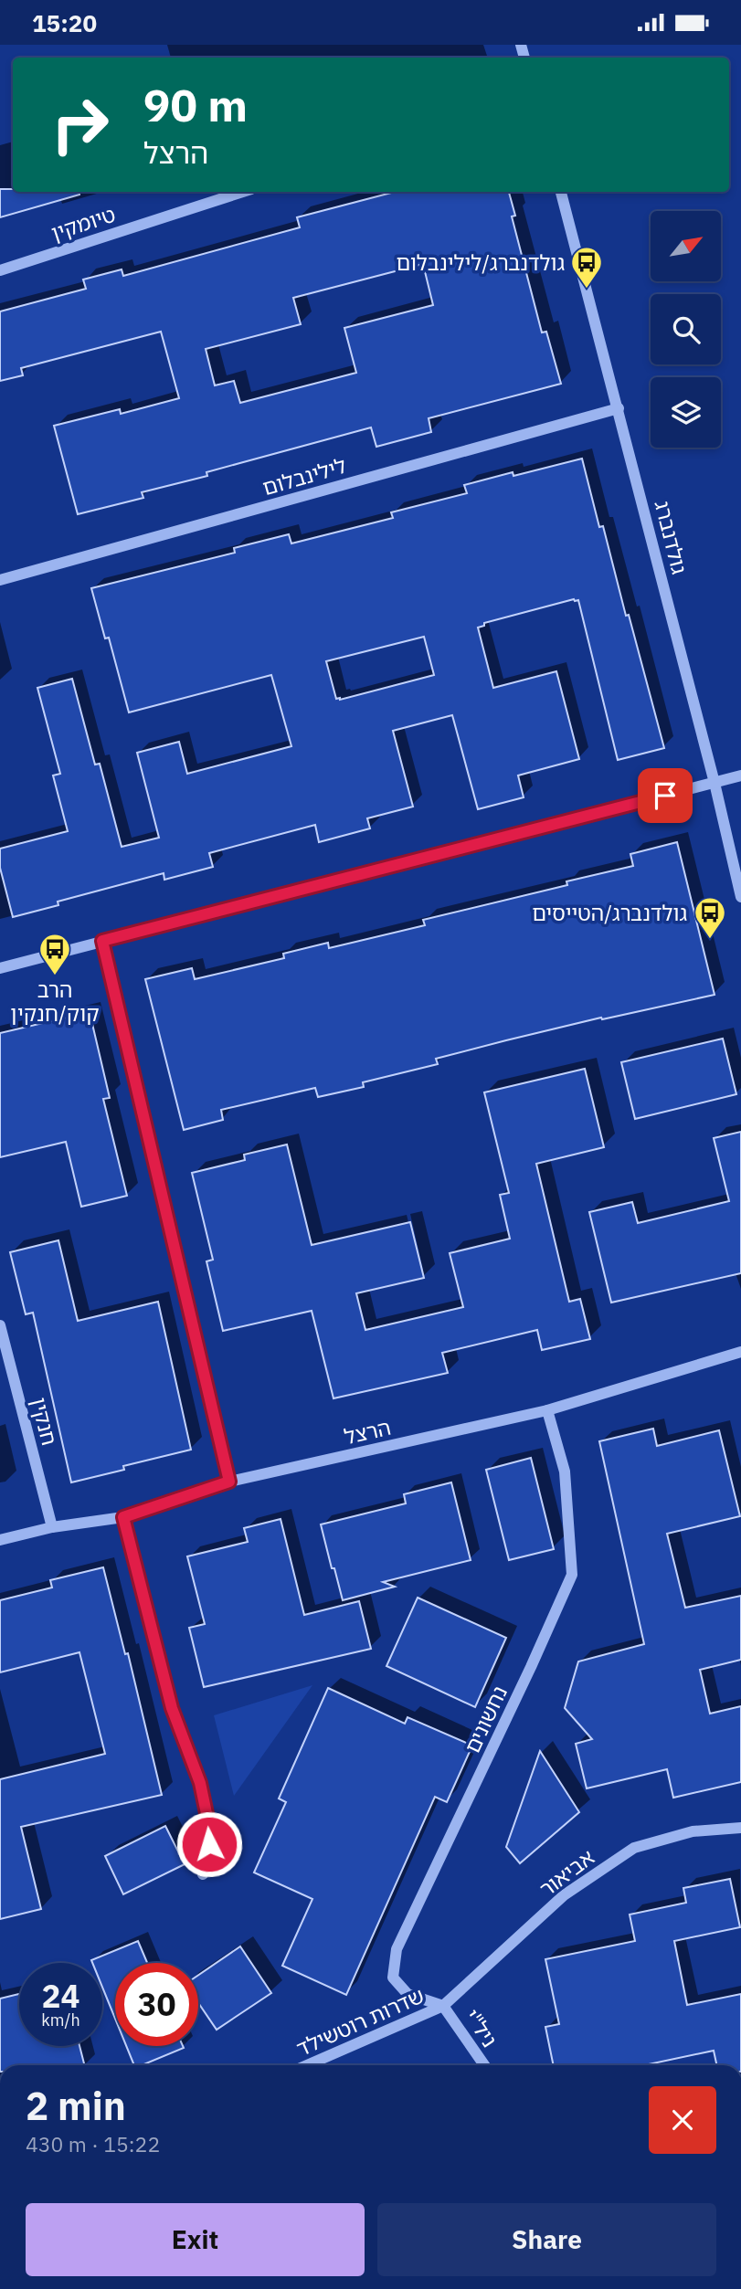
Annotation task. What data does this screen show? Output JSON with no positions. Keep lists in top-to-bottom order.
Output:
{
  "streets": {
    "street": [
      "טיומקין",
      "לילינבלום",
      "גולדנברג",
      "חנקין",
      "הרצל",
      "נחשונים",
      "אביאור",
      "שדרות רוטשילד",
      "ניל\"י"
    ]
  },
  "crossings": [
    ["לילינבלום", "גולדנברג"],
    ["חנקין", "הרצל"],
    ["הרצל", "נחשונים"],
    ["נחשונים", "אביאור"],
    ["נחשונים", "שדרות רוטשילד"],
    ["נחשונים", "ניל\"י"],
    ["אביאור", "שדרות רוטשילד"],
    ["אביאור", "ניל\"י"],
    ["שדרות רוטשילד", "ניל\"י"]
  ],
  "places": {
    "bus stop": ["גולדנברג/לילינבלום", "גולדנברג/הטייסים", "הרב קוק/חנקין"]
  },
  "north": "top right",
  "page": {
    "status": "15:20",
    "turn": ["90 m", "הרצל"],
    "speed": "24 km/h",
    "limit": "30",
    "heading": ["2 min", "430 m · 15:22"],
    "buttons": ["Exit", "Share"]
  }
}
